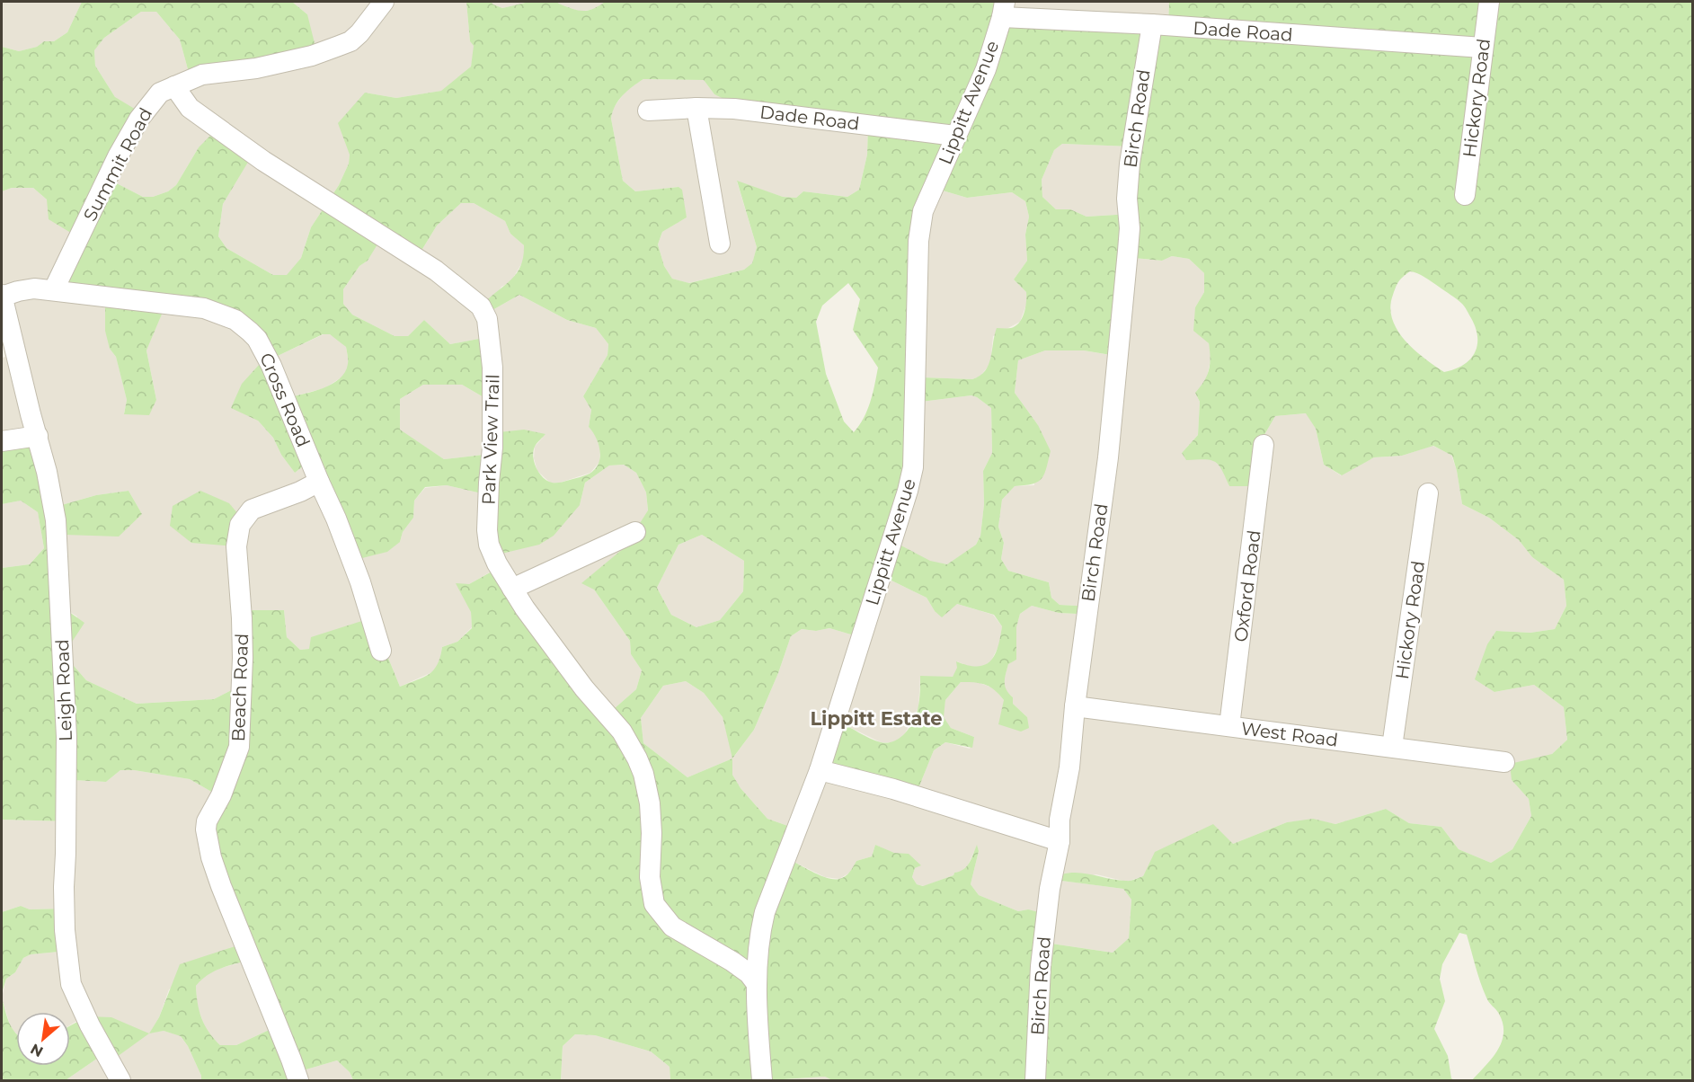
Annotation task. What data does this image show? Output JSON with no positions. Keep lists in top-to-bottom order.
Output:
{
  "streets": {
    "street": [
      "Dade Road",
      "Hickory Road",
      "Lippitt Avenue",
      "Birch Road",
      "Summit Road",
      "Cross Road",
      "Park View Trail",
      "Oxford Road",
      "Beach Road",
      "Leigh Road",
      "West Road"
    ]
  },
  "crossings": [
    ["Dade Road", "Hickory Road"],
    ["Dade Road", "Lippitt Avenue"],
    ["Dade Road", "Birch Road"],
    ["Hickory Road", "West Road"],
    ["Lippitt Avenue", "Park View Trail"],
    ["Birch Road", "West Road"],
    ["Summit Road", "Cross Road"],
    ["Summit Road", "Park View Trail"],
    ["Cross Road", "Beach Road"],
    ["Cross Road", "Leigh Road"],
    ["Oxford Road", "West Road"]
  ],
  "districts": ["Lippitt Estate"],
  "north": "bottom left"
}
